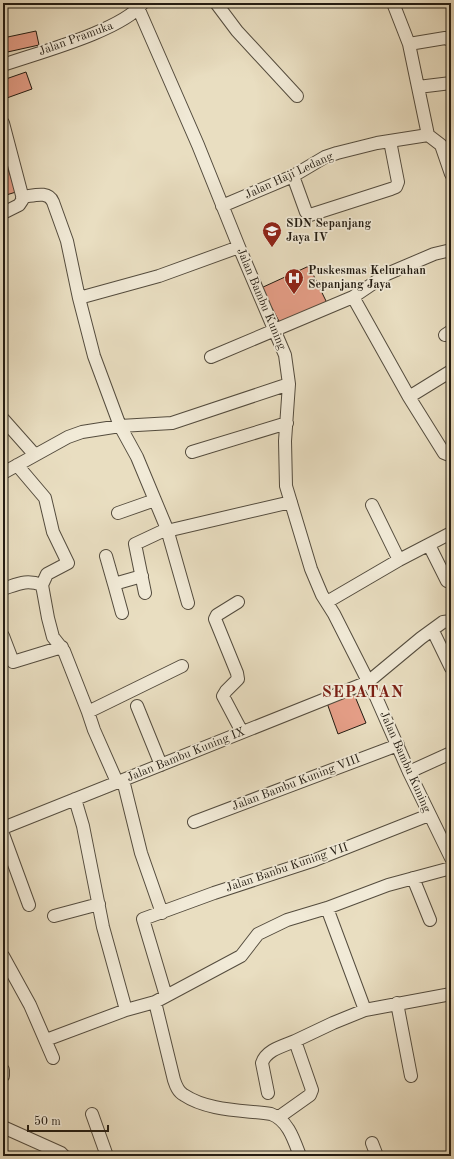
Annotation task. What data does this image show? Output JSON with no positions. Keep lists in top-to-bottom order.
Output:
{
  "streets": {
    "street": [
      "Jalan Pramuka",
      "Jalan Haji Ledang",
      "Jalan Bambu Kuning",
      "Jalan Bambu Kuning IX",
      "Jalan Bambu Kuning VIII",
      "Jalan Banbu Kuning VII"
    ]
  },
  "crossings": [
    ["Jalan Pramuka", "Jalan Bambu Kuning"],
    ["Jalan Haji Ledang", "Jalan Bambu Kuning"],
    ["Jalan Bambu Kuning", "Jalan Bambu Kuning IX"],
    ["Jalan Bambu Kuning", "Jalan Bambu Kuning VIII"],
    ["Jalan Bambu Kuning", "Jalan Banbu Kuning VII"]
  ],
  "districts": ["SEPATAN"],
  "places": {
    "school or university": ["SDN Sepanjang Jaya IV"],
    "hospital": ["Puskesmas Kelurahan Sepanjang Jaya"]
  },
  "scale_bar": "50 m"
}
